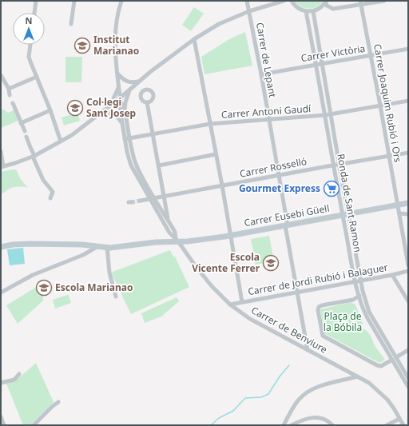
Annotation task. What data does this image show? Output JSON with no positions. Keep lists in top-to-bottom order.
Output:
{
  "streets": {
    "street": [
      "Carrer Victòria",
      "Carrer de Lepant",
      "Carrer Joaquim Rubió i Ors",
      "Carrer Antoni Gaudí",
      "Carrer Rosselló",
      "Ronda de Sant Ramon",
      "Carrer Eusebi Güell",
      "Carrer de Jordi Rubió i Balaguer",
      "Carrer de Benviure"
    ]
  },
  "crossings": [
    ["Carrer Victòria", "Carrer de Lepant"],
    ["Carrer Victòria", "Carrer Joaquim Rubió i Ors"],
    ["Carrer Victòria", "Ronda de Sant Ramon"],
    ["Carrer de Lepant", "Carrer Antoni Gaudí"],
    ["Carrer de Lepant", "Carrer Rosselló"],
    ["Carrer de Lepant", "Carrer Eusebi Güell"],
    ["Carrer de Lepant", "Carrer de Jordi Rubió i Balaguer"],
    ["Carrer de Lepant", "Carrer de Benviure"],
    ["Carrer Joaquim Rubió i Ors", "Carrer Antoni Gaudí"],
    ["Carrer Joaquim Rubió i Ors", "Carrer Rosselló"],
    ["Carrer Joaquim Rubió i Ors", "Carrer Eusebi Güell"],
    ["Carrer Antoni Gaudí", "Ronda de Sant Ramon"],
    ["Carrer Antoni Gaudí", "Carrer de Benviure"],
    ["Carrer Rosselló", "Ronda de Sant Ramon"],
    ["Carrer Rosselló", "Carrer de Benviure"],
    ["Ronda de Sant Ramon", "Carrer Eusebi Güell"],
    ["Ronda de Sant Ramon", "Carrer de Jordi Rubió i Balaguer"],
    ["Carrer Eusebi Güell", "Carrer de Benviure"],
    ["Carrer de Jordi Rubió i Balaguer", "Carrer de Benviure"]
  ],
  "parks": ["Plaça de la Bóbila"],
  "places": {
    "school or university": [
      "Institut Marianao",
      "Col·legi Sant Josep",
      "Escola Vicente Ferrer",
      "Escola Marianao"
    ],
    "supermarket": ["Gourmet Express"]
  },
  "north": "top"
}
